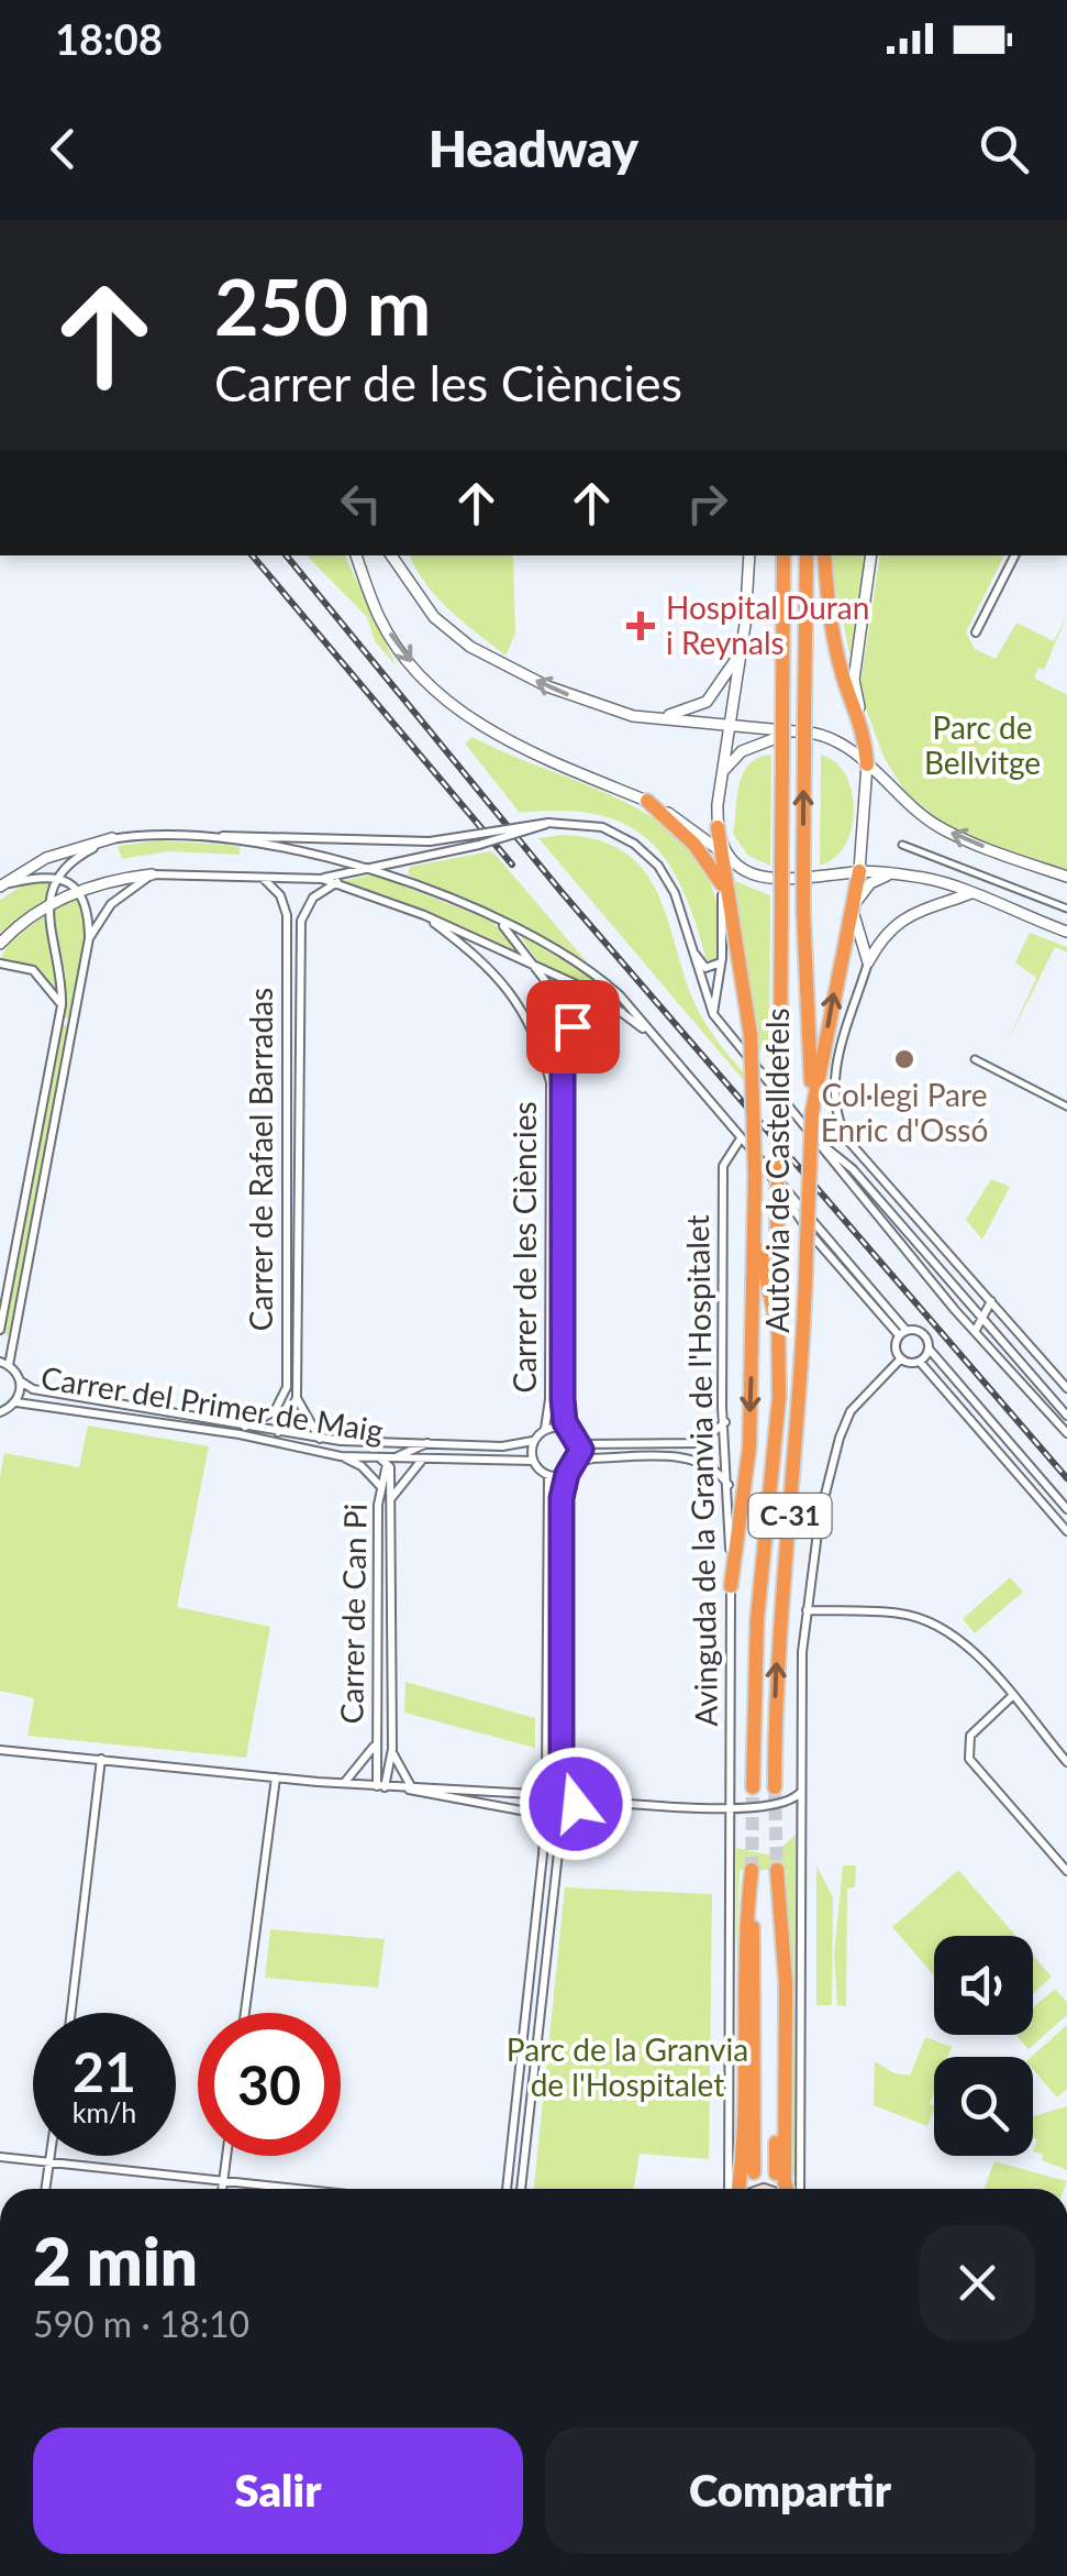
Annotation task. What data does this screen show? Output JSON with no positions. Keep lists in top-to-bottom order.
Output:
{
  "streets": {
    "highway": ["Autovia de Castelldefels", "C-31"],
    "street": [
      "Carrer de Rafael Barradas",
      "Carrer de les Ciències",
      "Carrer del Primer de Maig",
      "Avinguda de la Granvia de l'Hospitalet",
      "Carrer de Can Pi"
    ]
  },
  "crossings": [
    ["Carrer de Rafael Barradas", "Carrer del Primer de Maig"],
    ["Carrer de les Ciències", "Carrer del Primer de Maig"],
    ["Carrer del Primer de Maig", "Carrer de Can Pi"]
  ],
  "parks": ["Parc de Bellvitge", "Parc de la Granvia de l'Hospitalet"],
  "places": {
    "health": ["Hospital Duran i Reynals"],
    "other": ["Col·legi Pare Enric d'Ossó"]
  },
  "page": {
    "status": "18:08",
    "header": "Headway",
    "turn": ["250 m", "Carrer de les Ciències"],
    "speed": "21 km/h",
    "limit": "30",
    "heading": ["2 min", "590 m · 18:10"],
    "buttons": ["Salir", "Compartir"]
  }
}
